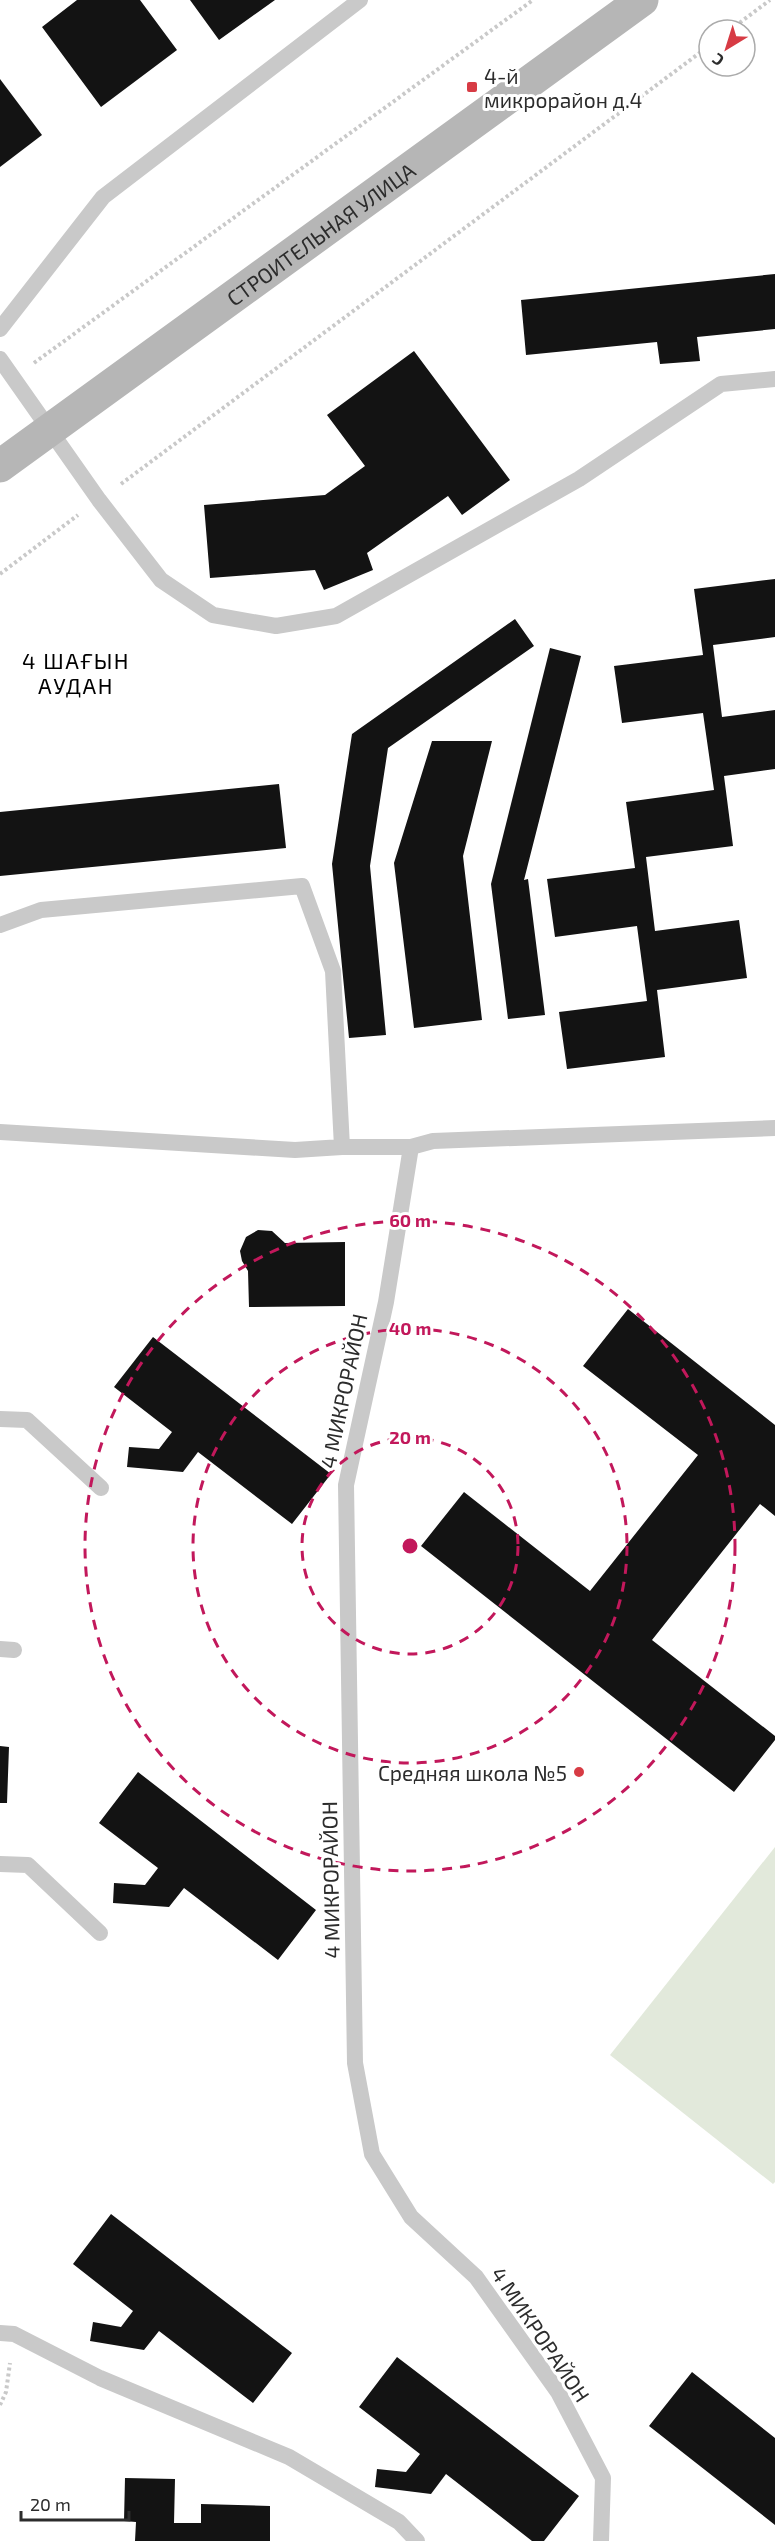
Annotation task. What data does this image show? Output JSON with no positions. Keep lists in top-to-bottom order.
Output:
{
  "streets": {
    "street": ["СТРОИТЕЛЬНАЯ УЛИЦА"],
    "lane": ["4 МИКРОРАЙОН"]
  },
  "districts": ["4 ШАҒЫН АУДАН"],
  "places": {
    "transit": ["4-й микрорайон д.4"],
    "other": ["Средняя школа №5"]
  },
  "scale_bar": "20 m",
  "north": "bottom left",
  "rings": ["60 m", "40 m", "20 m"]
}
